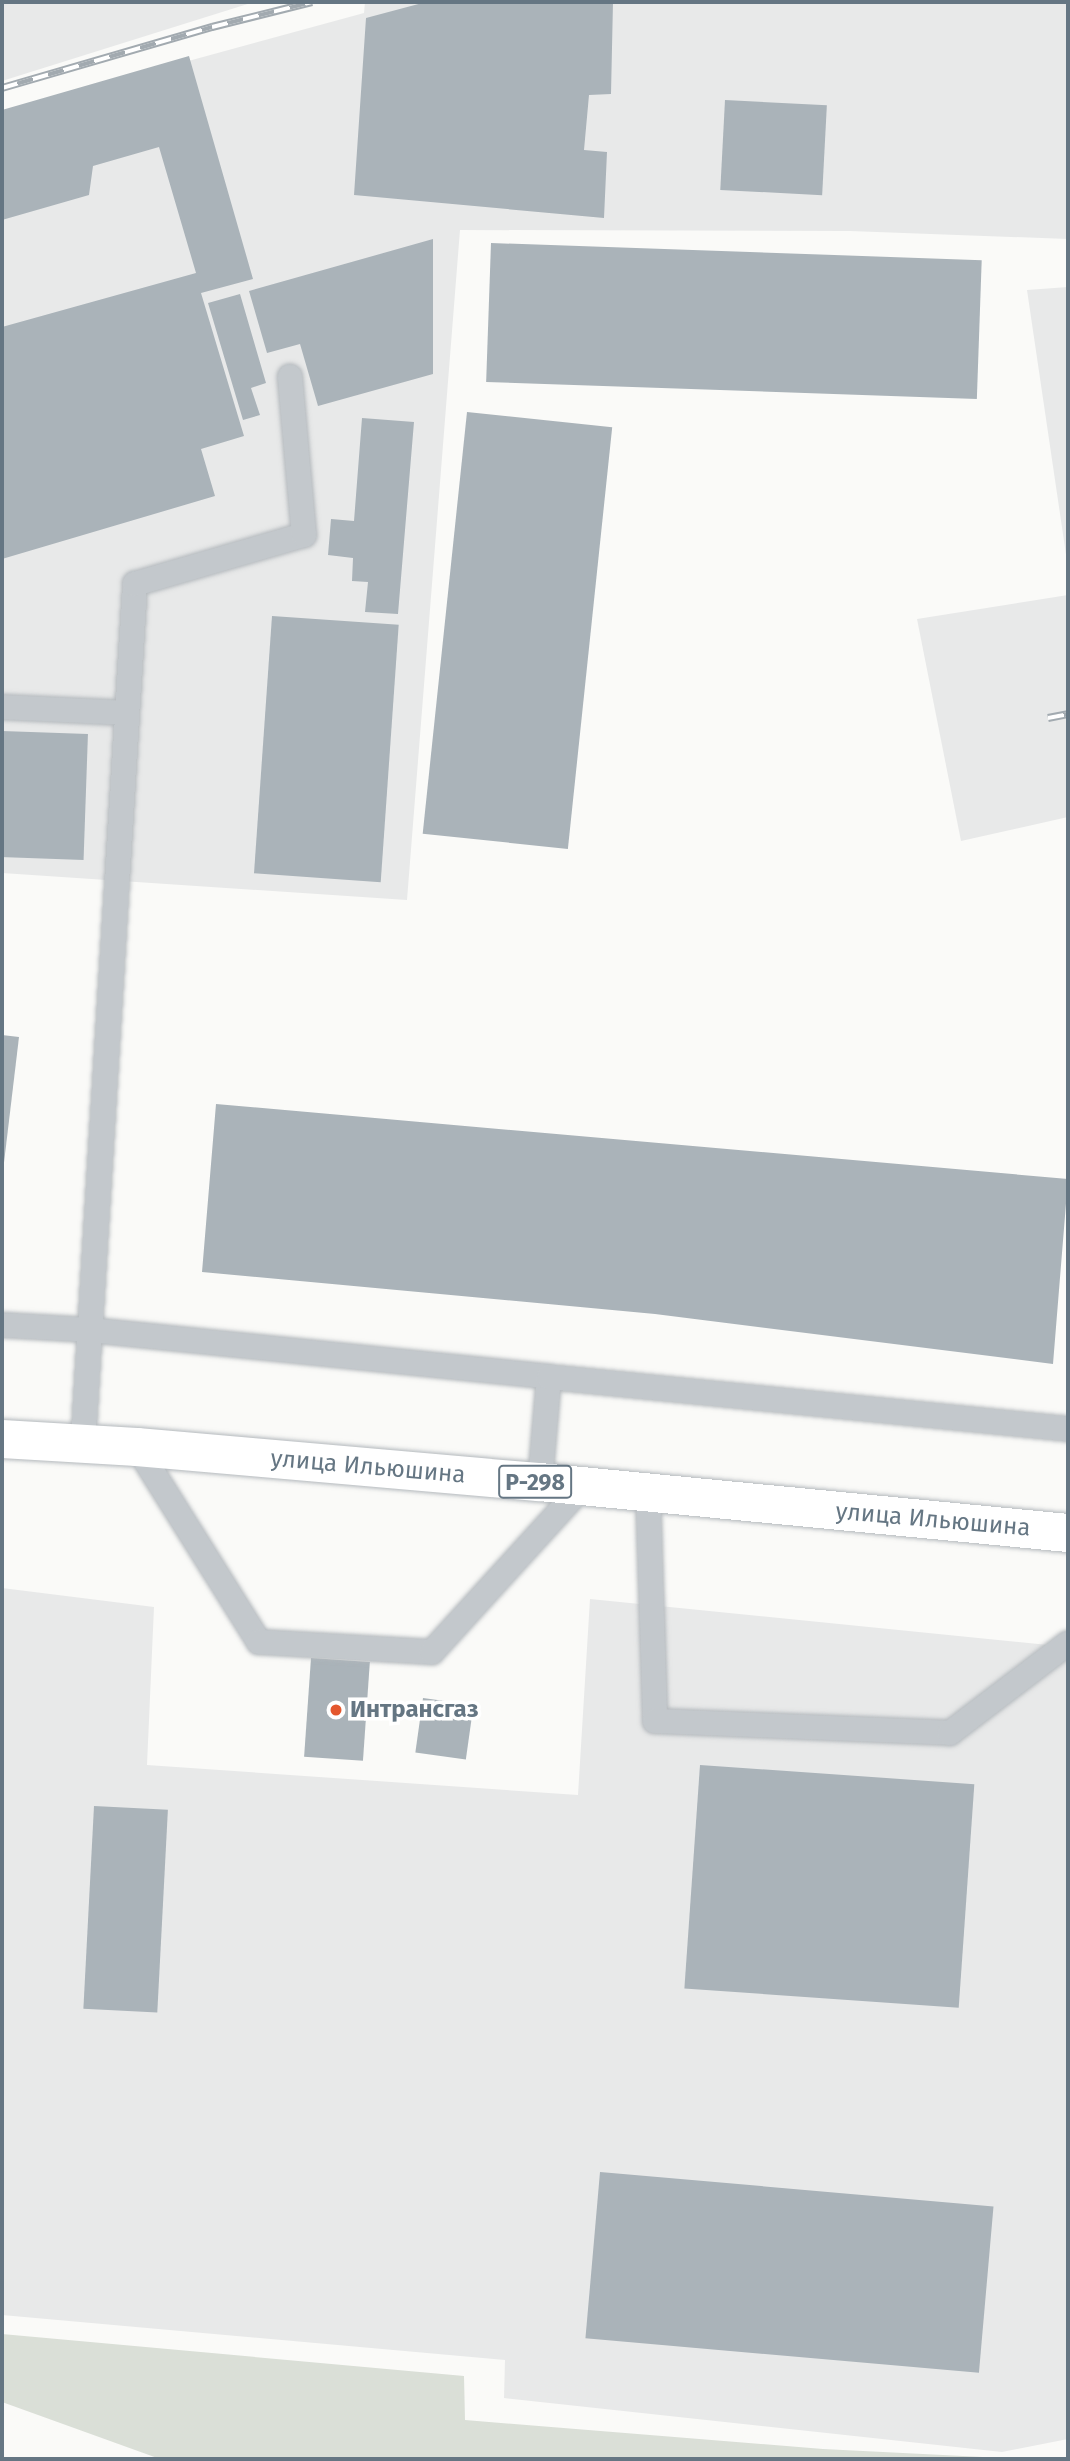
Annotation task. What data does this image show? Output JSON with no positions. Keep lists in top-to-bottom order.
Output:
{
  "streets": {
    "highway": ["улица Ильюшина", "Р-298"]
  },
  "places": ["Интрансгаз"]
}
